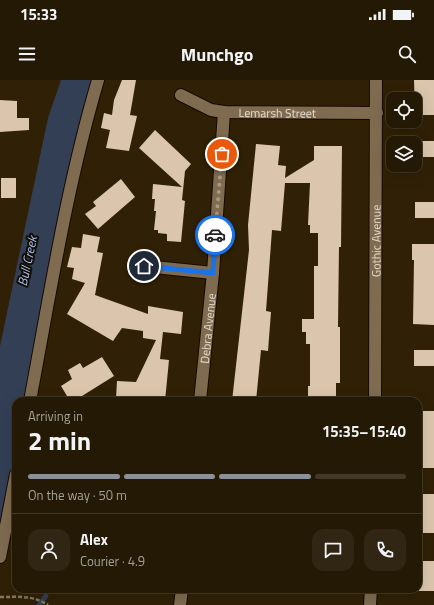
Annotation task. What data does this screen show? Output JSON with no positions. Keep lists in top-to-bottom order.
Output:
{
  "streets": {
    "street": ["Lemarsh Street", "Gothic Avenue", "Debra Avenue"]
  },
  "crossings": [
    ["Lemarsh Street", "Gothic Avenue"],
    ["Lemarsh Street", "Debra Avenue"]
  ],
  "water": ["Bull Creek"],
  "page": {
    "status": "15:33",
    "header": "Munchgo",
    "heading": ["2 min", "Arriving in", "15:35–15:40"],
    "panel": ["Alex", "Courier · 4.9"],
    "bar": "On the way · 50 m"
  }
}
